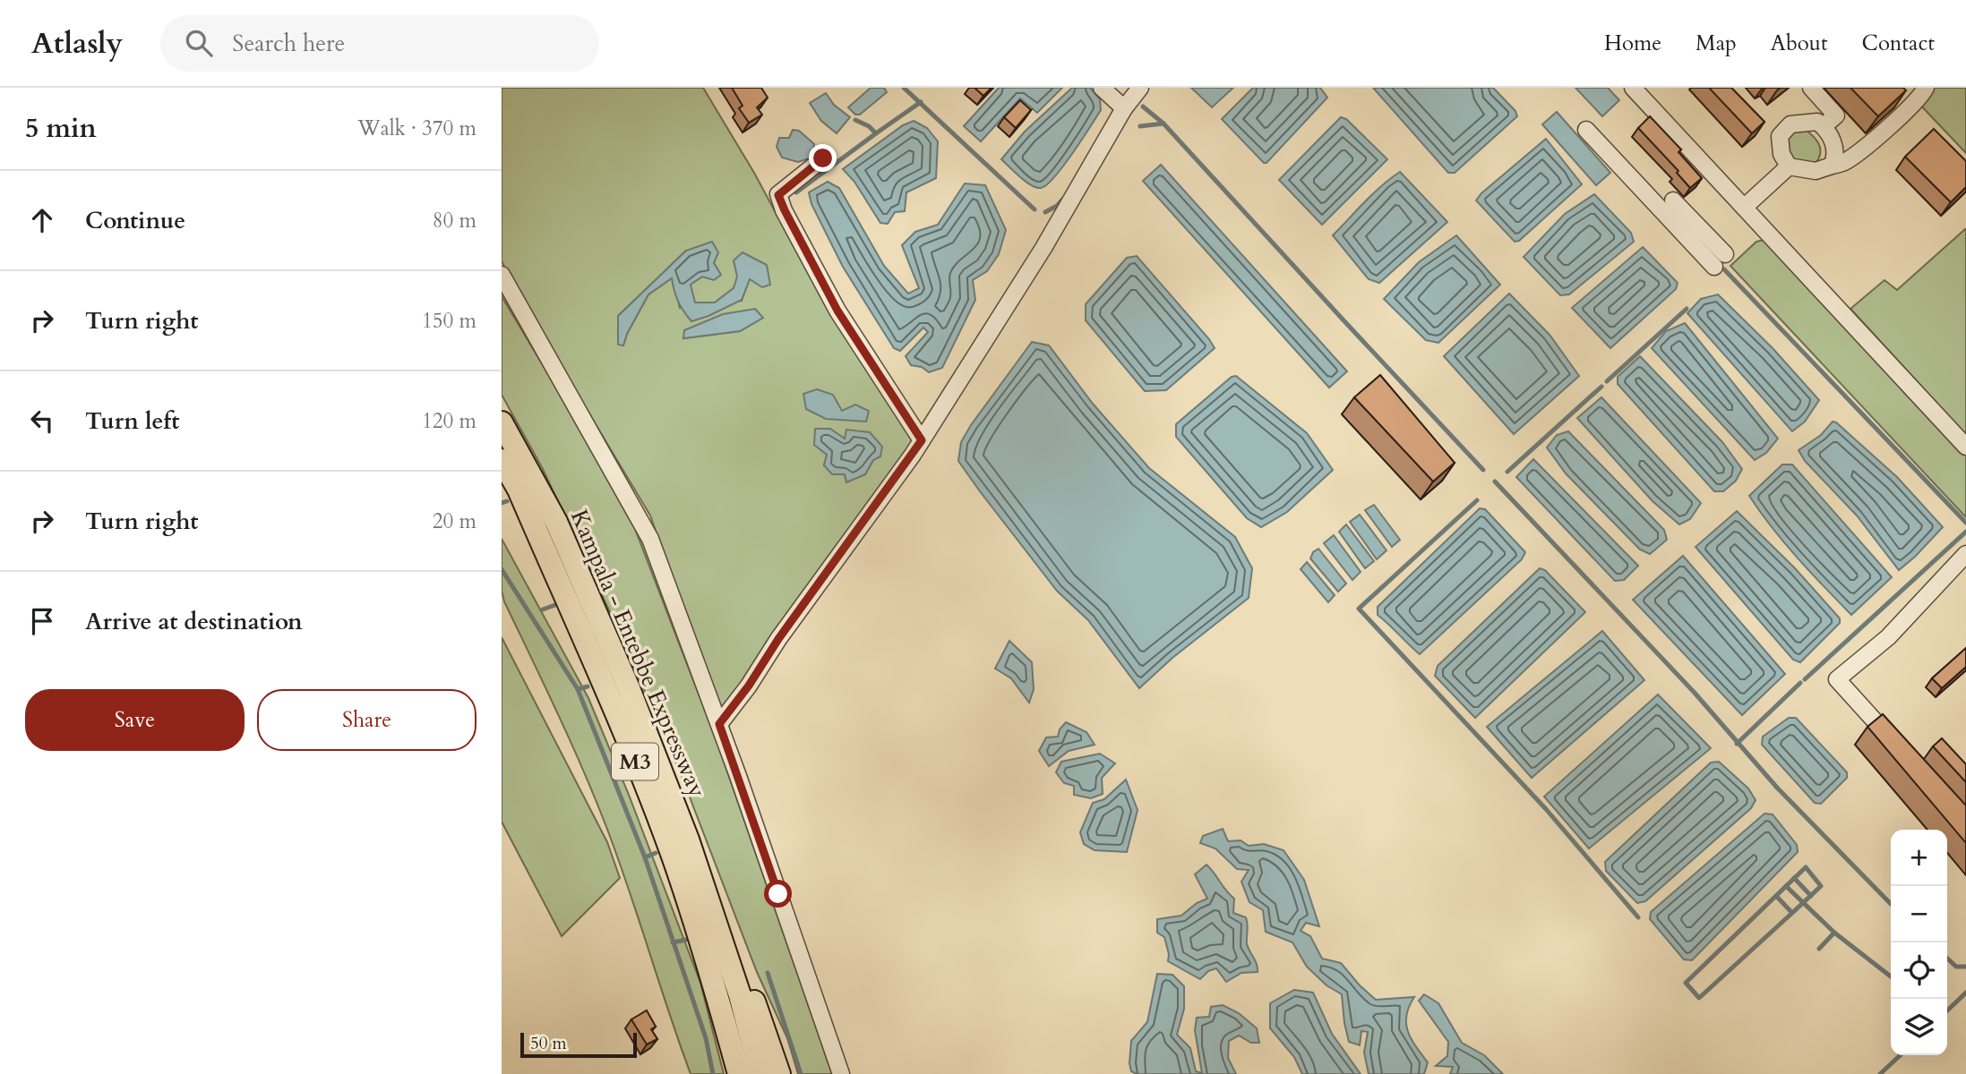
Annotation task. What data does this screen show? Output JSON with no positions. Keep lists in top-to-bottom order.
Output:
{
  "streets": {
    "highway": ["Kampala - Entebbe Expressway", "M3"]
  },
  "crossings": [
    ["Kampala - Entebbe Expressway", "M3"]
  ],
  "scale_bar": "50 m",
  "page": {
    "header": "Atlasly",
    "search": "Search here",
    "nav": [
      "Home",
      "Map",
      "About",
      "Contact"
    ],
    "heading": ["5 min", "Walk · 370 m"],
    "list": [
      ["Continue", "80 m"],
      ["Turn right", "150 m"],
      ["Turn left", "120 m"],
      ["Turn right", "20 m"],
      "Arrive at destination"
    ],
    "buttons": ["Save", "Share"],
    "map_buttons": ["+", "−"],
    "scale": "50 m"
  }
}
